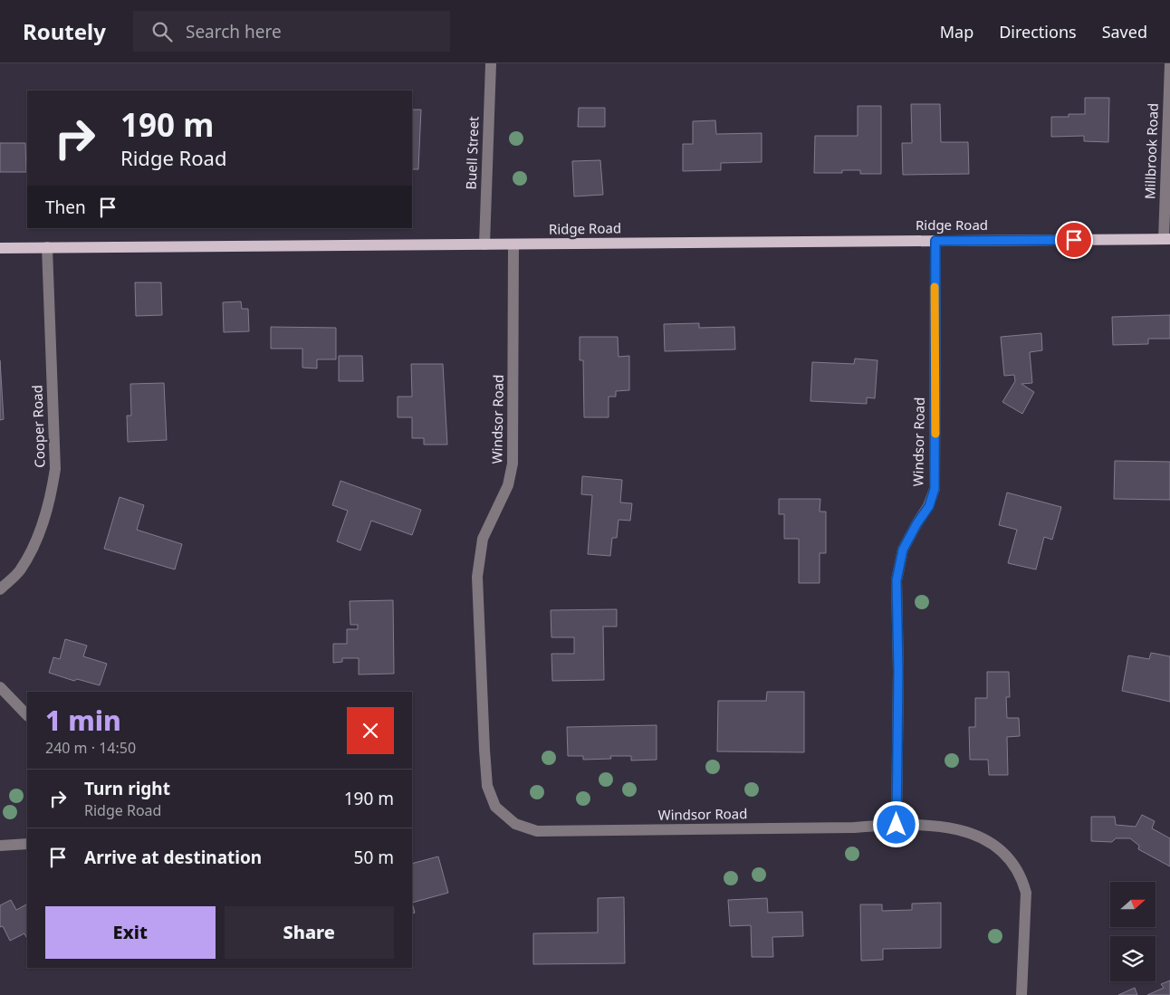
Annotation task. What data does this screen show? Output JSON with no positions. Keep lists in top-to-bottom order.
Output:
{
  "streets": {
    "main road": ["Ridge Road"],
    "street": [
      "Millbrook Road",
      "Buell Street",
      "Windsor Road",
      "Cooper Road"
    ]
  },
  "crossings": [
    ["Millbrook Road", "Ridge Road"],
    ["Buell Street", "Ridge Road"],
    ["Ridge Road", "Windsor Road"],
    ["Ridge Road", "Cooper Road"]
  ],
  "north": "right",
  "page": {
    "header": "Routely",
    "search": "Search here",
    "nav": ["Map", "Directions", "Saved"],
    "turn": ["190 m", "Ridge Road"],
    "then": "Then",
    "heading": ["1 min", "240 m · 14:50"],
    "list": [
      {
        "name": "Turn right",
        "note": "Ridge Road",
        "value": "190 m"
      },
      {
        "name": "Arrive at destination",
        "value": "50 m"
      }
    ],
    "buttons": ["Exit", "Share"]
  }
}
